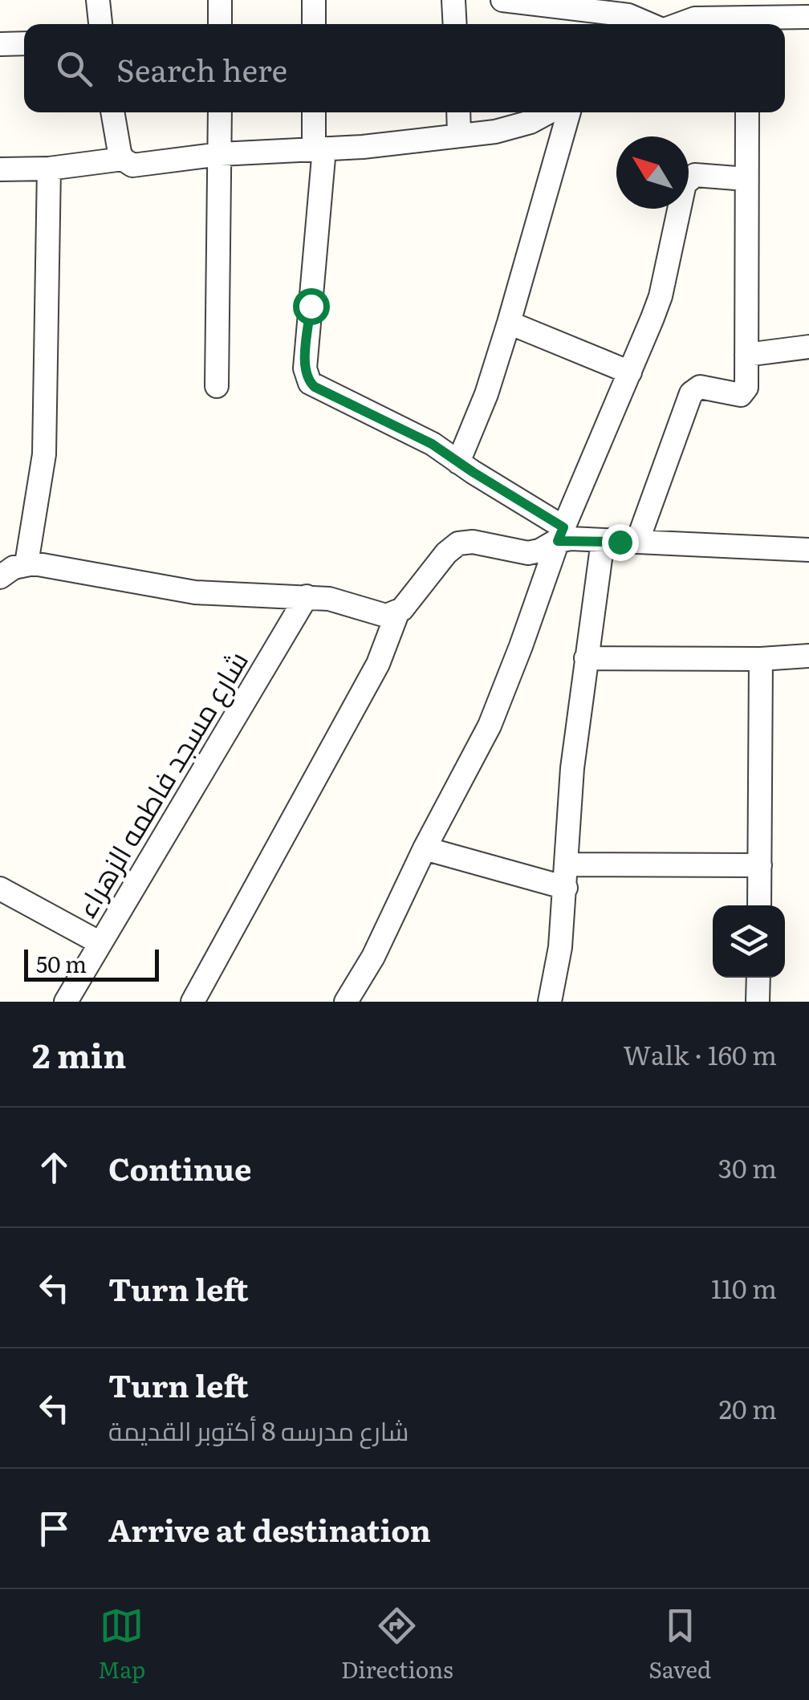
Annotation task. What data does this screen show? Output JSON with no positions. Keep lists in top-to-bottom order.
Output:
{
  "streets": {
    "street": ["شارع مسجد فاطمه الزهراء"]
  },
  "scale_bar": "50 m",
  "north": "top left",
  "page": {
    "search": "Search here",
    "scale": "50 m",
    "heading": ["2 min", "Walk · 160 m"],
    "list": [
      ["Continue", "30 m"],
      ["Turn left", "110 m"],
      ["Turn left", "شارع مدرسه 8 أكتوبر القديمة", "20 m"],
      "Arrive at destination"
    ],
    "nav": ["Map", "Directions", "Saved"]
  }
}
